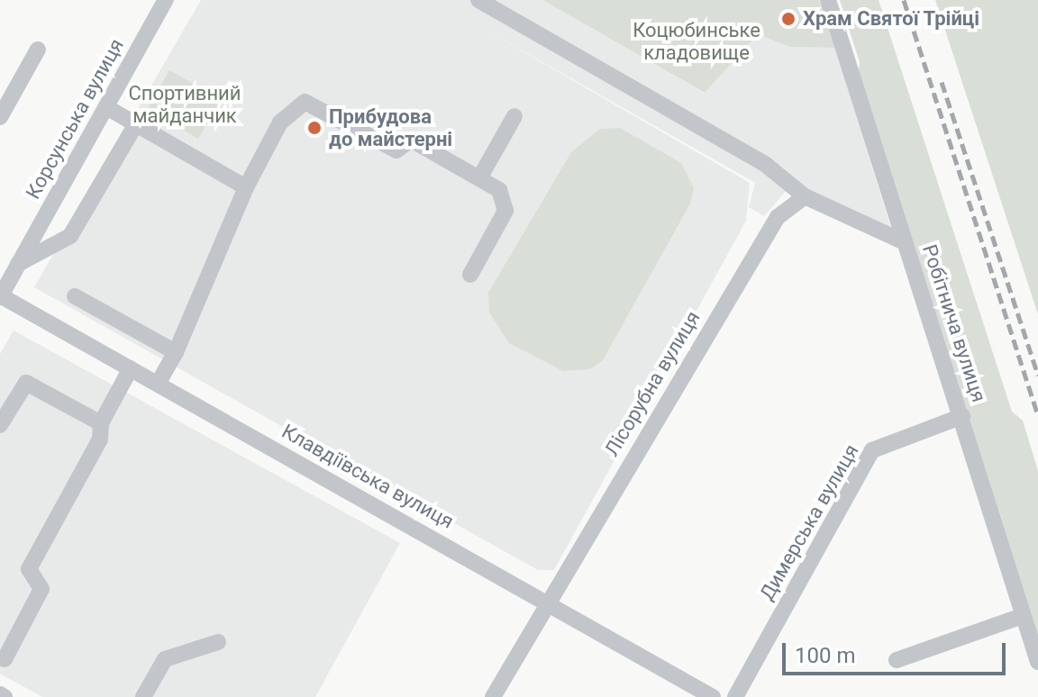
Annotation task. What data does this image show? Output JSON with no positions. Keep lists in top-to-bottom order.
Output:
{
  "streets": {
    "street": [
      "Корсунська вулиця",
      "Робітнича вулиця",
      "Лісорубна вулиця",
      "Клавдіївська вулиця",
      "Димерська вулиця"
    ]
  },
  "crossings": [
    ["Корсунська вулиця", "Клавдіївська вулиця"],
    ["Робітнича вулиця", "Димерська вулиця"],
    ["Лісорубна вулиця", "Клавдіївська вулиця"]
  ],
  "parks": ["Коцюбинське кладовище", "Спортивний майданчик"],
  "places": ["Храм Святої Трійці", "Прибудова до майстерні"],
  "scale_bar": "100 m"
}
